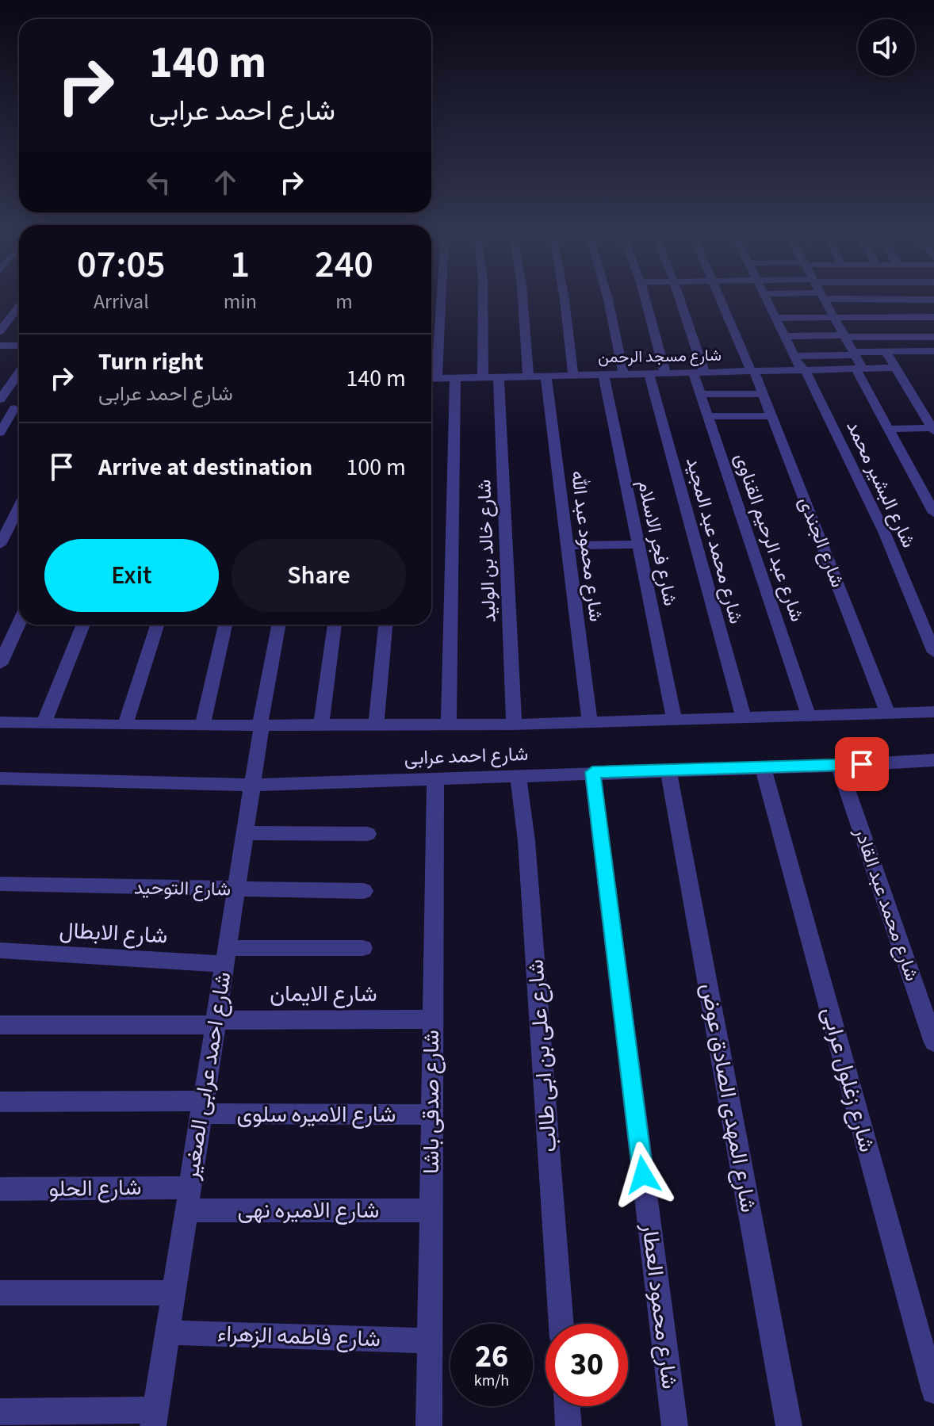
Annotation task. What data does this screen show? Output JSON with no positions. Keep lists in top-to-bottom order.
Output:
{
  "streets": {
    "street": [
      "شارع مسجد الرحمن",
      "شارع البشير محمد",
      "شارع عبد الرحيم القناوى",
      "شارع محمد عبد المجيد",
      "شارع الجندى",
      "شارع فجر الاسلام",
      "شارع محمود عبد الله",
      "شارع خالد بن الوليد",
      "شارع احمد عرابى",
      "شارع التوحيد",
      "شارع محمد عبد القادر",
      "شارع الابطال",
      "شارع الايمان",
      "شارع على بن ابى طالب",
      "شارع احمد عرابى الصغير",
      "شارع زغلول عرابى",
      "شارع المهدى الصادق عوض",
      "شارع صدقى باشا",
      "شارع الاميره سلوى",
      "شارع الحلو",
      "شارع الاميره نهى",
      "شارع محمود العطار",
      "شارع فاطمه الزهراء"
    ]
  },
  "crossings": [
    ["شارع مسجد الرحمن", "شارع البشير محمد"],
    ["شارع مسجد الرحمن", "شارع عبد الرحيم القناوى"],
    ["شارع مسجد الرحمن", "شارع محمد عبد المجيد"],
    ["شارع مسجد الرحمن", "شارع الجندى"],
    ["شارع مسجد الرحمن", "شارع فجر الاسلام"],
    ["شارع مسجد الرحمن", "شارع محمود عبد الله"],
    ["شارع مسجد الرحمن", "شارع خالد بن الوليد"],
    ["شارع عبد الرحيم القناوى", "شارع احمد عرابى"],
    ["شارع محمد عبد المجيد", "شارع احمد عرابى"],
    ["شارع الجندى", "شارع احمد عرابى"],
    ["شارع فجر الاسلام", "شارع احمد عرابى"],
    ["شارع محمود عبد الله", "شارع احمد عرابى"],
    ["شارع خالد بن الوليد", "شارع احمد عرابى"],
    ["شارع احمد عرابى", "شارع محمد عبد القادر"],
    ["شارع احمد عرابى", "شارع على بن ابى طالب"],
    ["شارع احمد عرابى", "شارع احمد عرابى الصغير"],
    ["شارع احمد عرابى", "شارع زغلول عرابى"],
    ["شارع احمد عرابى", "شارع المهدى الصادق عوض"],
    ["شارع احمد عرابى", "شارع صدقى باشا"],
    ["شارع احمد عرابى", "شارع محمود العطار"],
    ["شارع التوحيد", "شارع احمد عرابى الصغير"],
    ["شارع الابطال", "شارع احمد عرابى الصغير"],
    ["شارع الايمان", "شارع احمد عرابى الصغير"],
    ["شارع الايمان", "شارع صدقى باشا"],
    ["شارع احمد عرابى الصغير", "شارع الاميره سلوى"],
    ["شارع احمد عرابى الصغير", "شارع الحلو"],
    ["شارع احمد عرابى الصغير", "شارع الاميره نهى"],
    ["شارع احمد عرابى الصغير", "شارع فاطمه الزهراء"],
    ["شارع صدقى باشا", "شارع الاميره سلوى"],
    ["شارع صدقى باشا", "شارع الاميره نهى"],
    ["شارع صدقى باشا", "شارع فاطمه الزهراء"]
  ],
  "page": {
    "turn": ["140 m", "شارع احمد عرابى"],
    "eta": [
      "07:05",
      "Arrival",
      "1",
      "min",
      "240",
      "m"
    ],
    "list": [
      {
        "name": "Turn right",
        "note": "شارع احمد عرابى",
        "value": "140 m"
      },
      {
        "name": "Arrive at destination",
        "value": "100 m"
      }
    ],
    "buttons": ["Exit", "Share"],
    "speed": "26 km/h",
    "limit": "30"
  }
}
